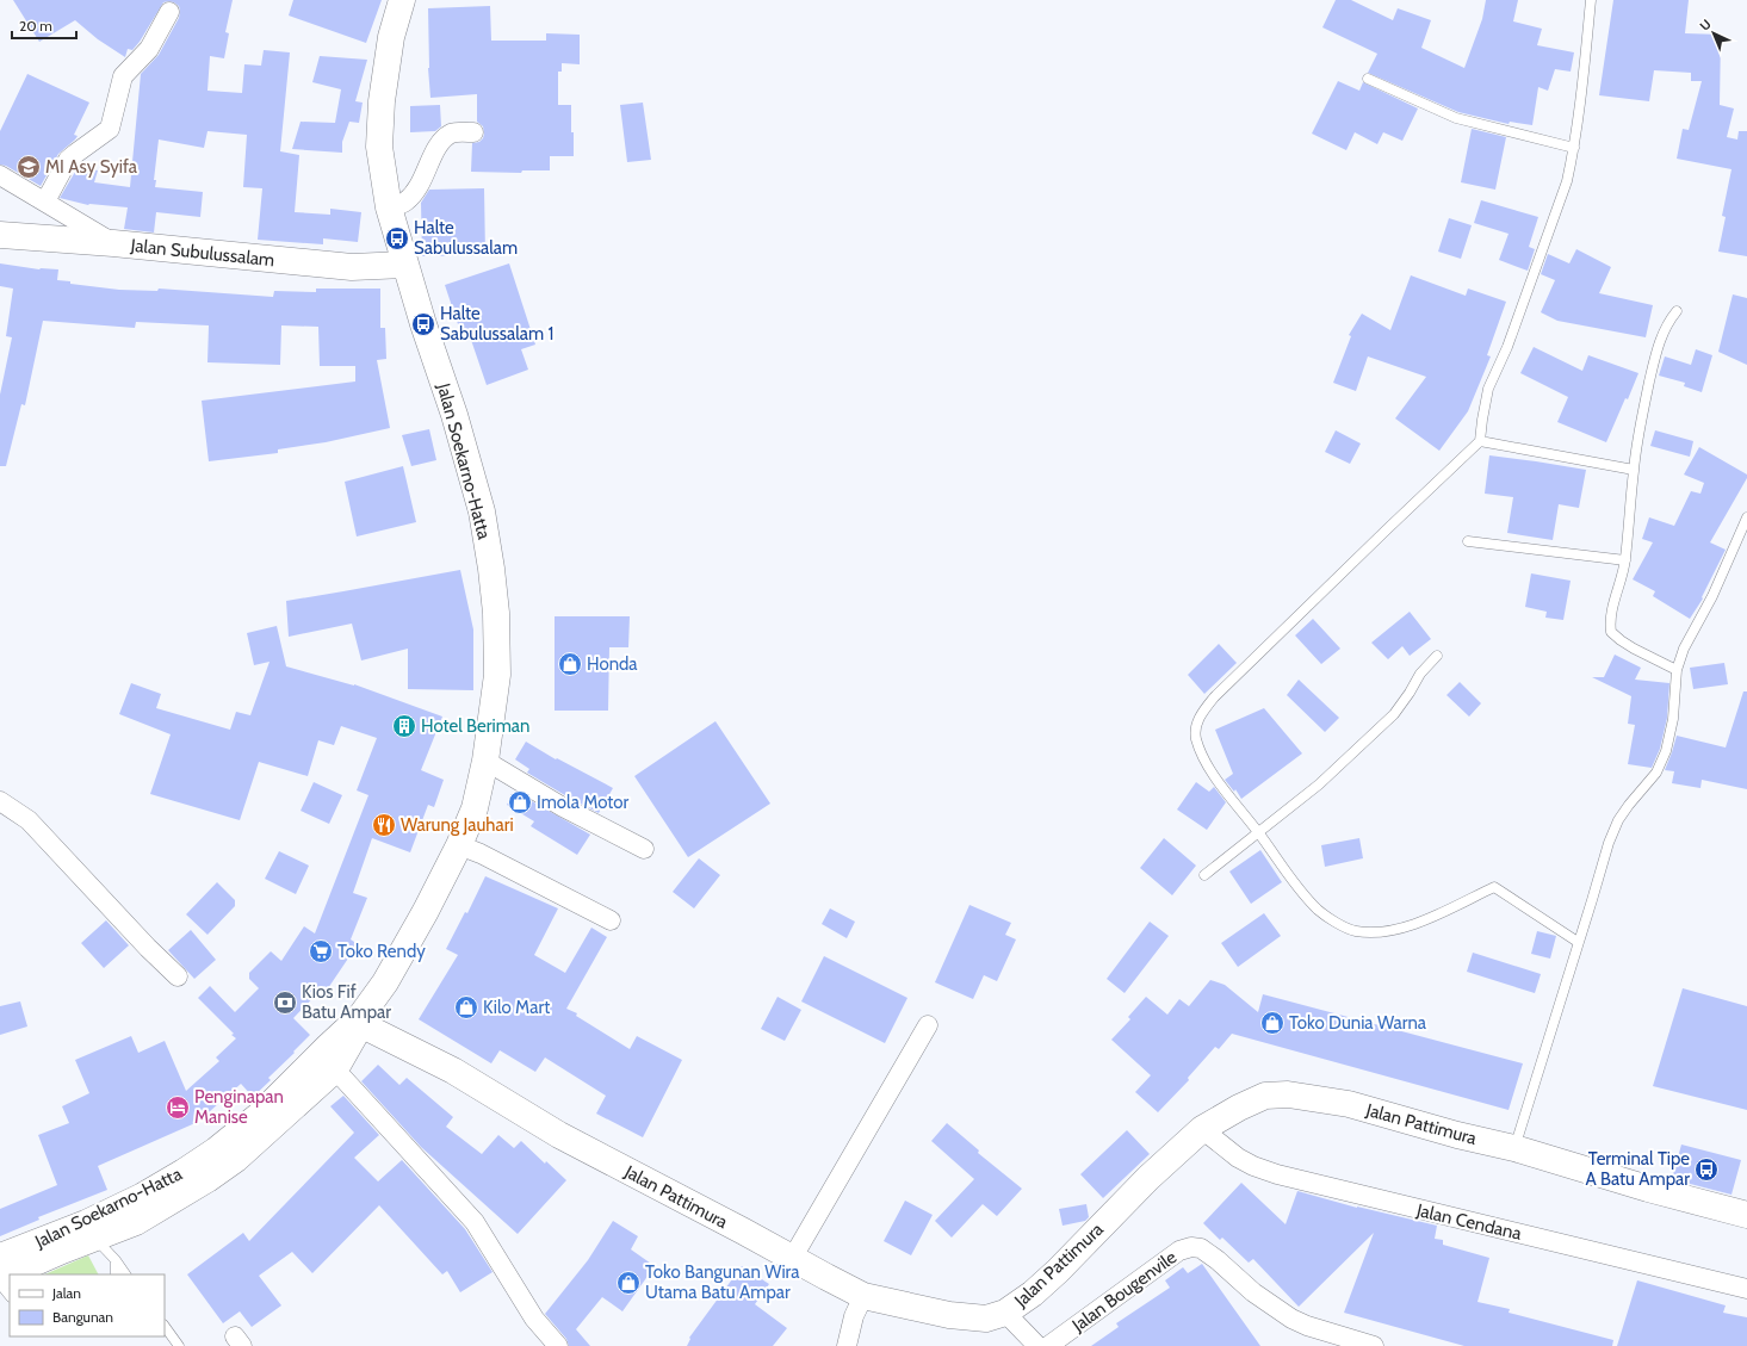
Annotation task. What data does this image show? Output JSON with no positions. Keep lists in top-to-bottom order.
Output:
{
  "streets": {
    "main road": ["Jalan Subulussalam", "Jalan Soekarno-Hatta", "Jalan Pattimura"],
    "street": ["Jalan Cendana", "Jalan Bougenvile"]
  },
  "crossings": [
    ["Jalan Subulussalam", "Jalan Soekarno-Hatta"],
    ["Jalan Soekarno-Hatta", "Jalan Pattimura"],
    ["Jalan Pattimura", "Jalan Cendana"]
  ],
  "places": {
    "school or university": ["MI Asy Syifa"],
    "bus stop": ["Halte Sabulussalam", "Halte Sabulussalam 1", "Terminal Tipe A Batu Ampar"],
    "shop": [
      "Honda",
      "Imola Motor",
      "Kilo Mart",
      "Toko Dunia Warna",
      "Toko Bangunan Wira Utama Batu Ampar"
    ],
    "building": ["Hotel Beriman"],
    "restaurant": ["Warung Jauhari"],
    "supermarket": ["Toko Rendy"],
    "bank": ["Kios Fif Batu Ampar"],
    "hotel": ["Penginapan Manise"]
  },
  "legend": ["Jalan", "Bangunan"],
  "scale_bar": "20 m",
  "north": "top left"
}
